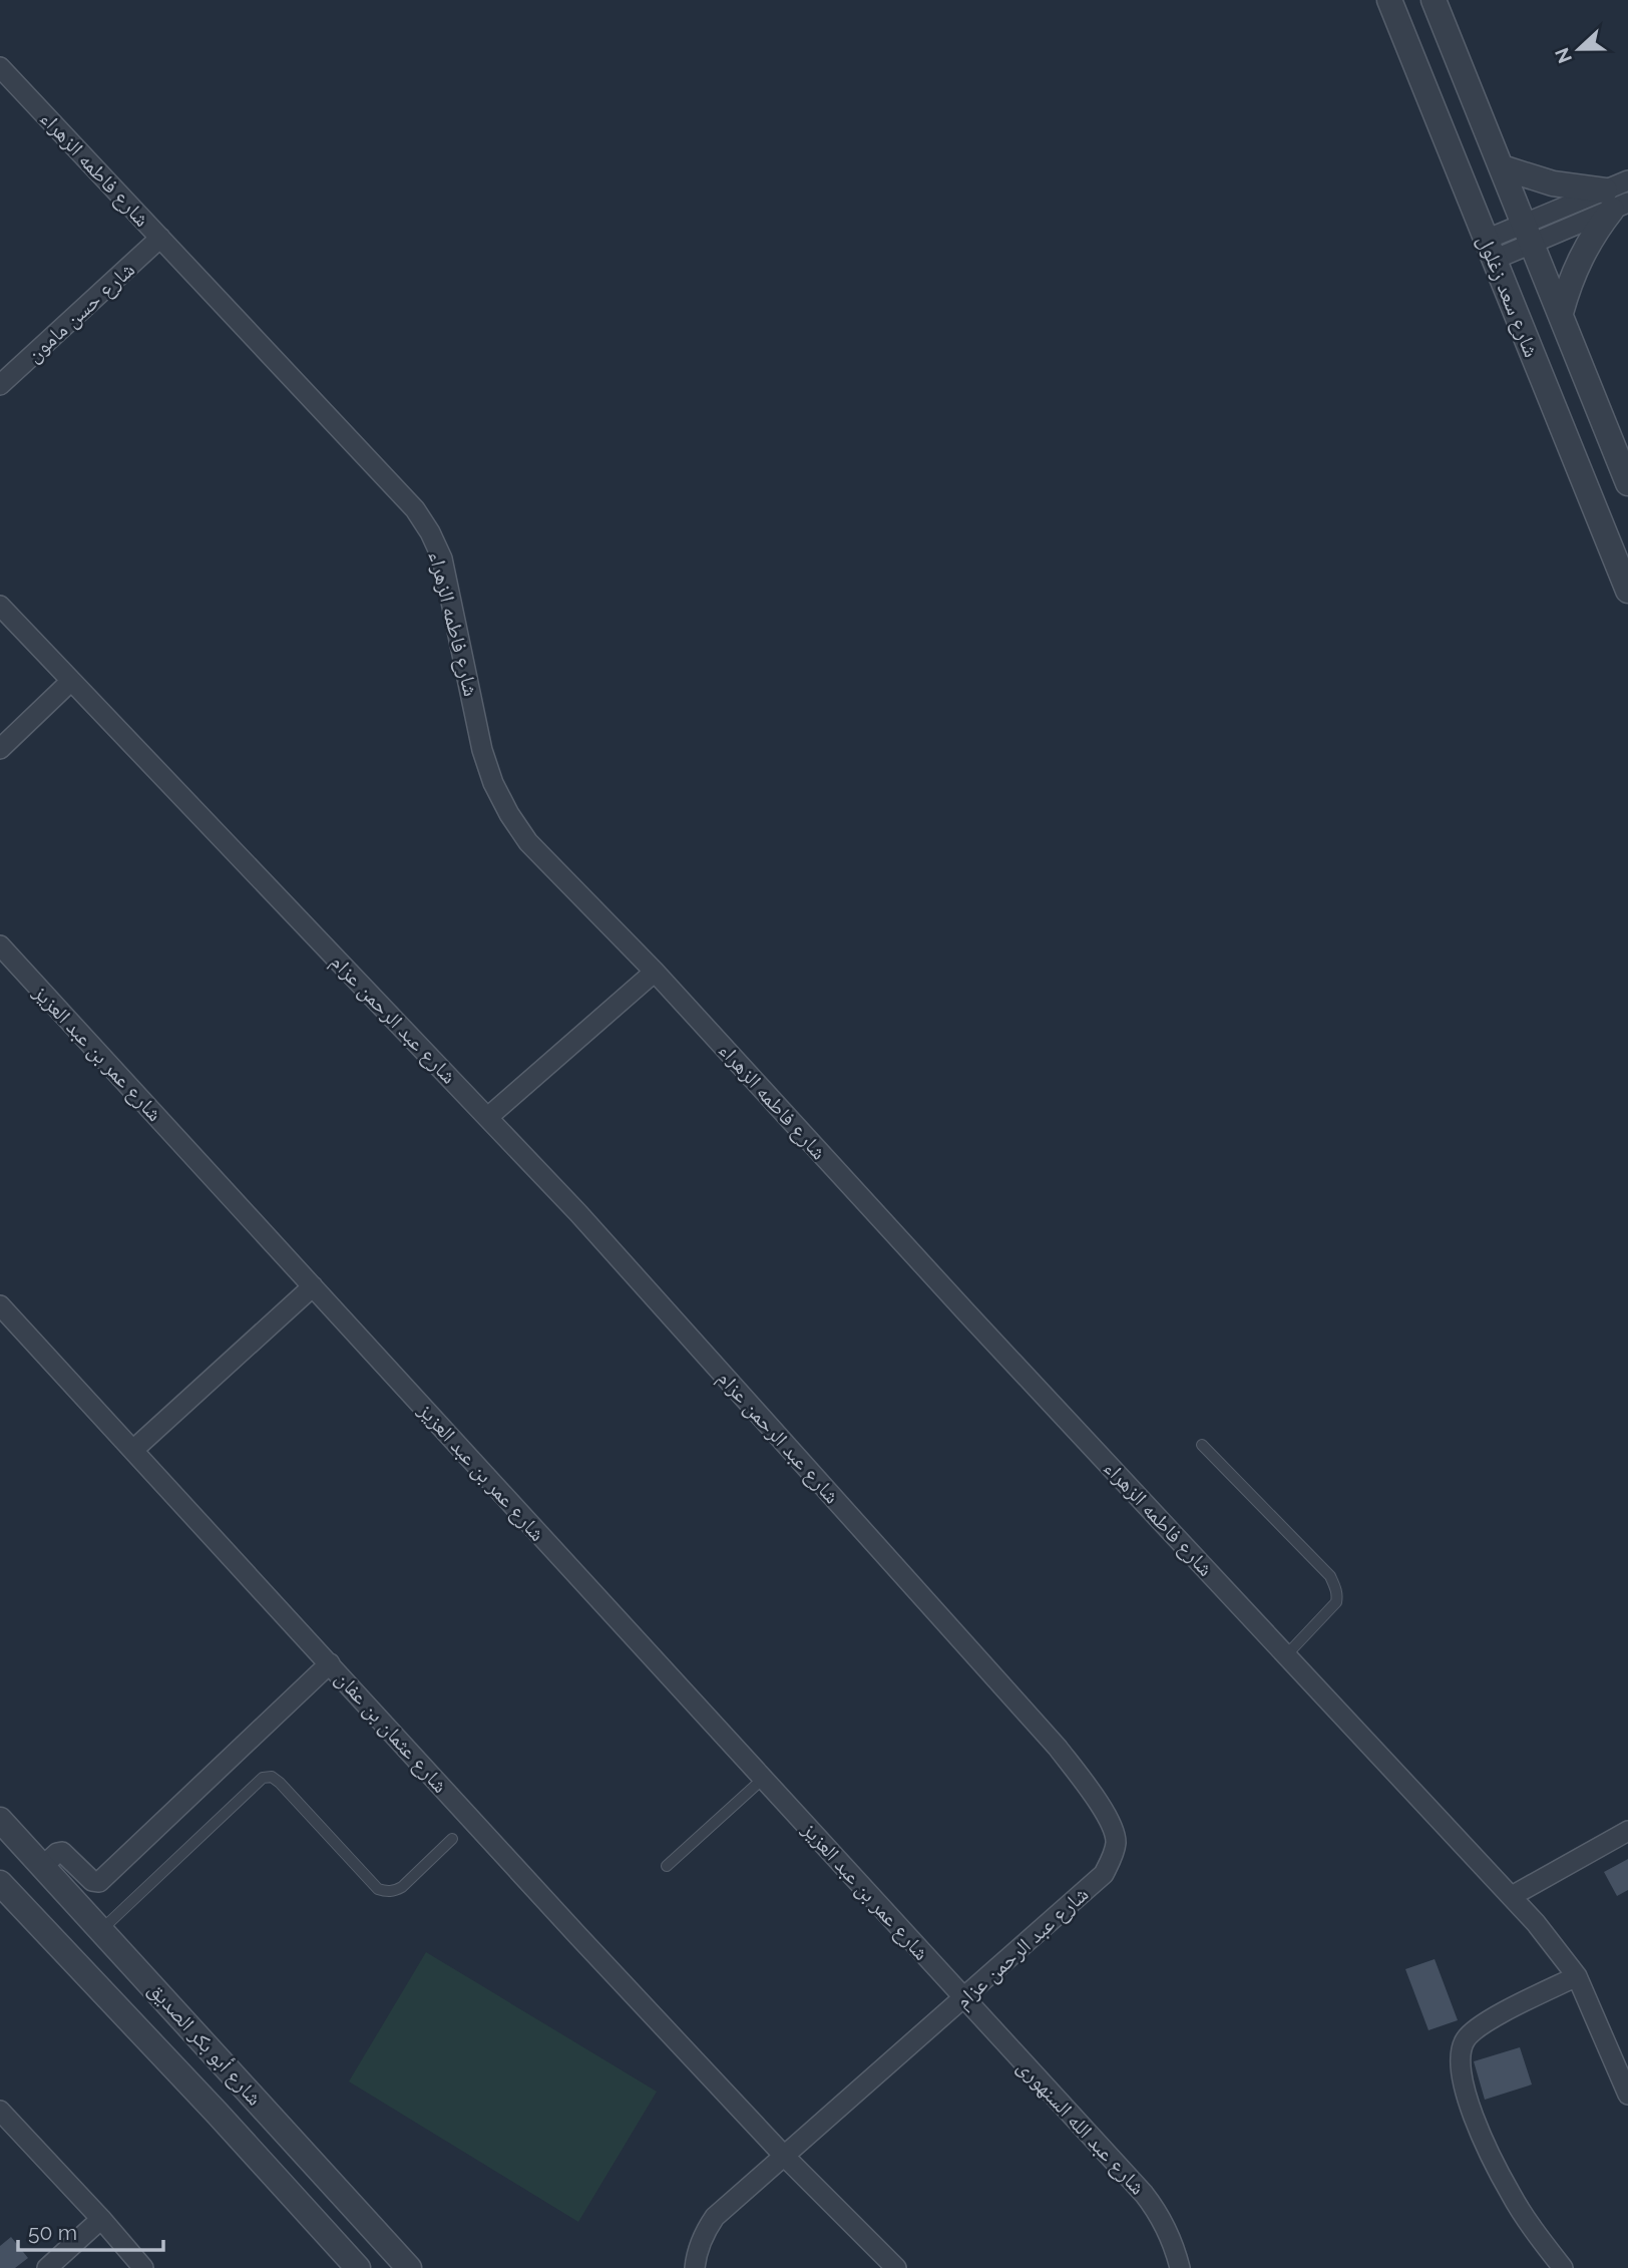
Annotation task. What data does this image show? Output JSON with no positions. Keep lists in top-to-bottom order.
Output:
{
  "streets": {
    "street": [
      "شارع فاطمه الزهراء",
      "شارع سعد زغلول",
      "شارع حسن مامون",
      "شارع عبد الرحمن عزام",
      "شارع عمر بن عبد العزيز",
      "شارع عثمان بن عفان",
      "شارع أبو بكر الصديق",
      "شارع عبد الله السنهورى"
    ]
  },
  "crossings": [
    ["شارع فاطمه الزهراء", "شارع حسن مامون"],
    ["شارع عبد الرحمن عزام", "شارع عمر بن عبد العزيز"],
    ["شارع عبد الرحمن عزام", "شارع عثمان بن عفان"],
    ["شارع عبد الرحمن عزام", "شارع عبد الله السنهورى"],
    ["شارع عمر بن عبد العزيز", "شارع عبد الله السنهورى"]
  ],
  "scale_bar": "50 m",
  "north": "left"
}
